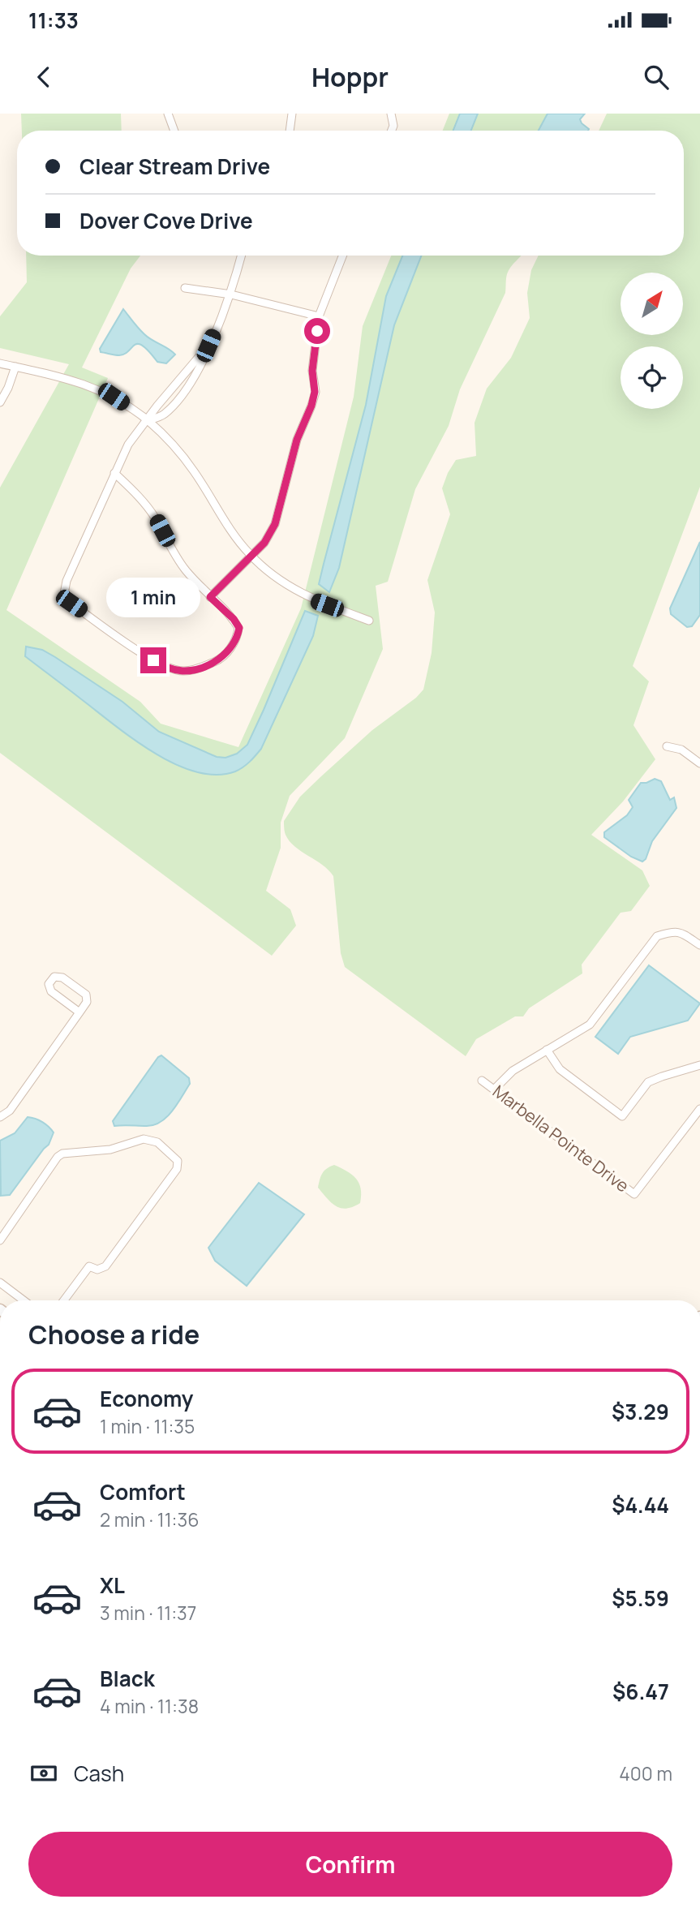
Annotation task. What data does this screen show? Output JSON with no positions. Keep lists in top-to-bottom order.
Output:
{
  "streets": {
    "street": ["Marbella Pointe Drive"]
  },
  "north": "top right",
  "page": {
    "status": "11:33",
    "header": "Hoppr",
    "banner": ["Clear Stream Drive", "Dover Cove Drive"],
    "bubble": "1 min",
    "heading": "Choose a ride",
    "list": [
      {
        "name": "Economy",
        "note": "1 min · 11:35",
        "value": "$3.29"
      },
      {
        "name": "Comfort",
        "note": "2 min · 11:36",
        "value": "$4.44"
      },
      {
        "name": "XL",
        "note": "3 min · 11:37",
        "value": "$5.59"
      },
      {
        "name": "Black",
        "note": "4 min · 11:38",
        "value": "$6.47"
      }
    ],
    "pay": ["Cash", "400 m"],
    "buttons": "Confirm"
  }
}
